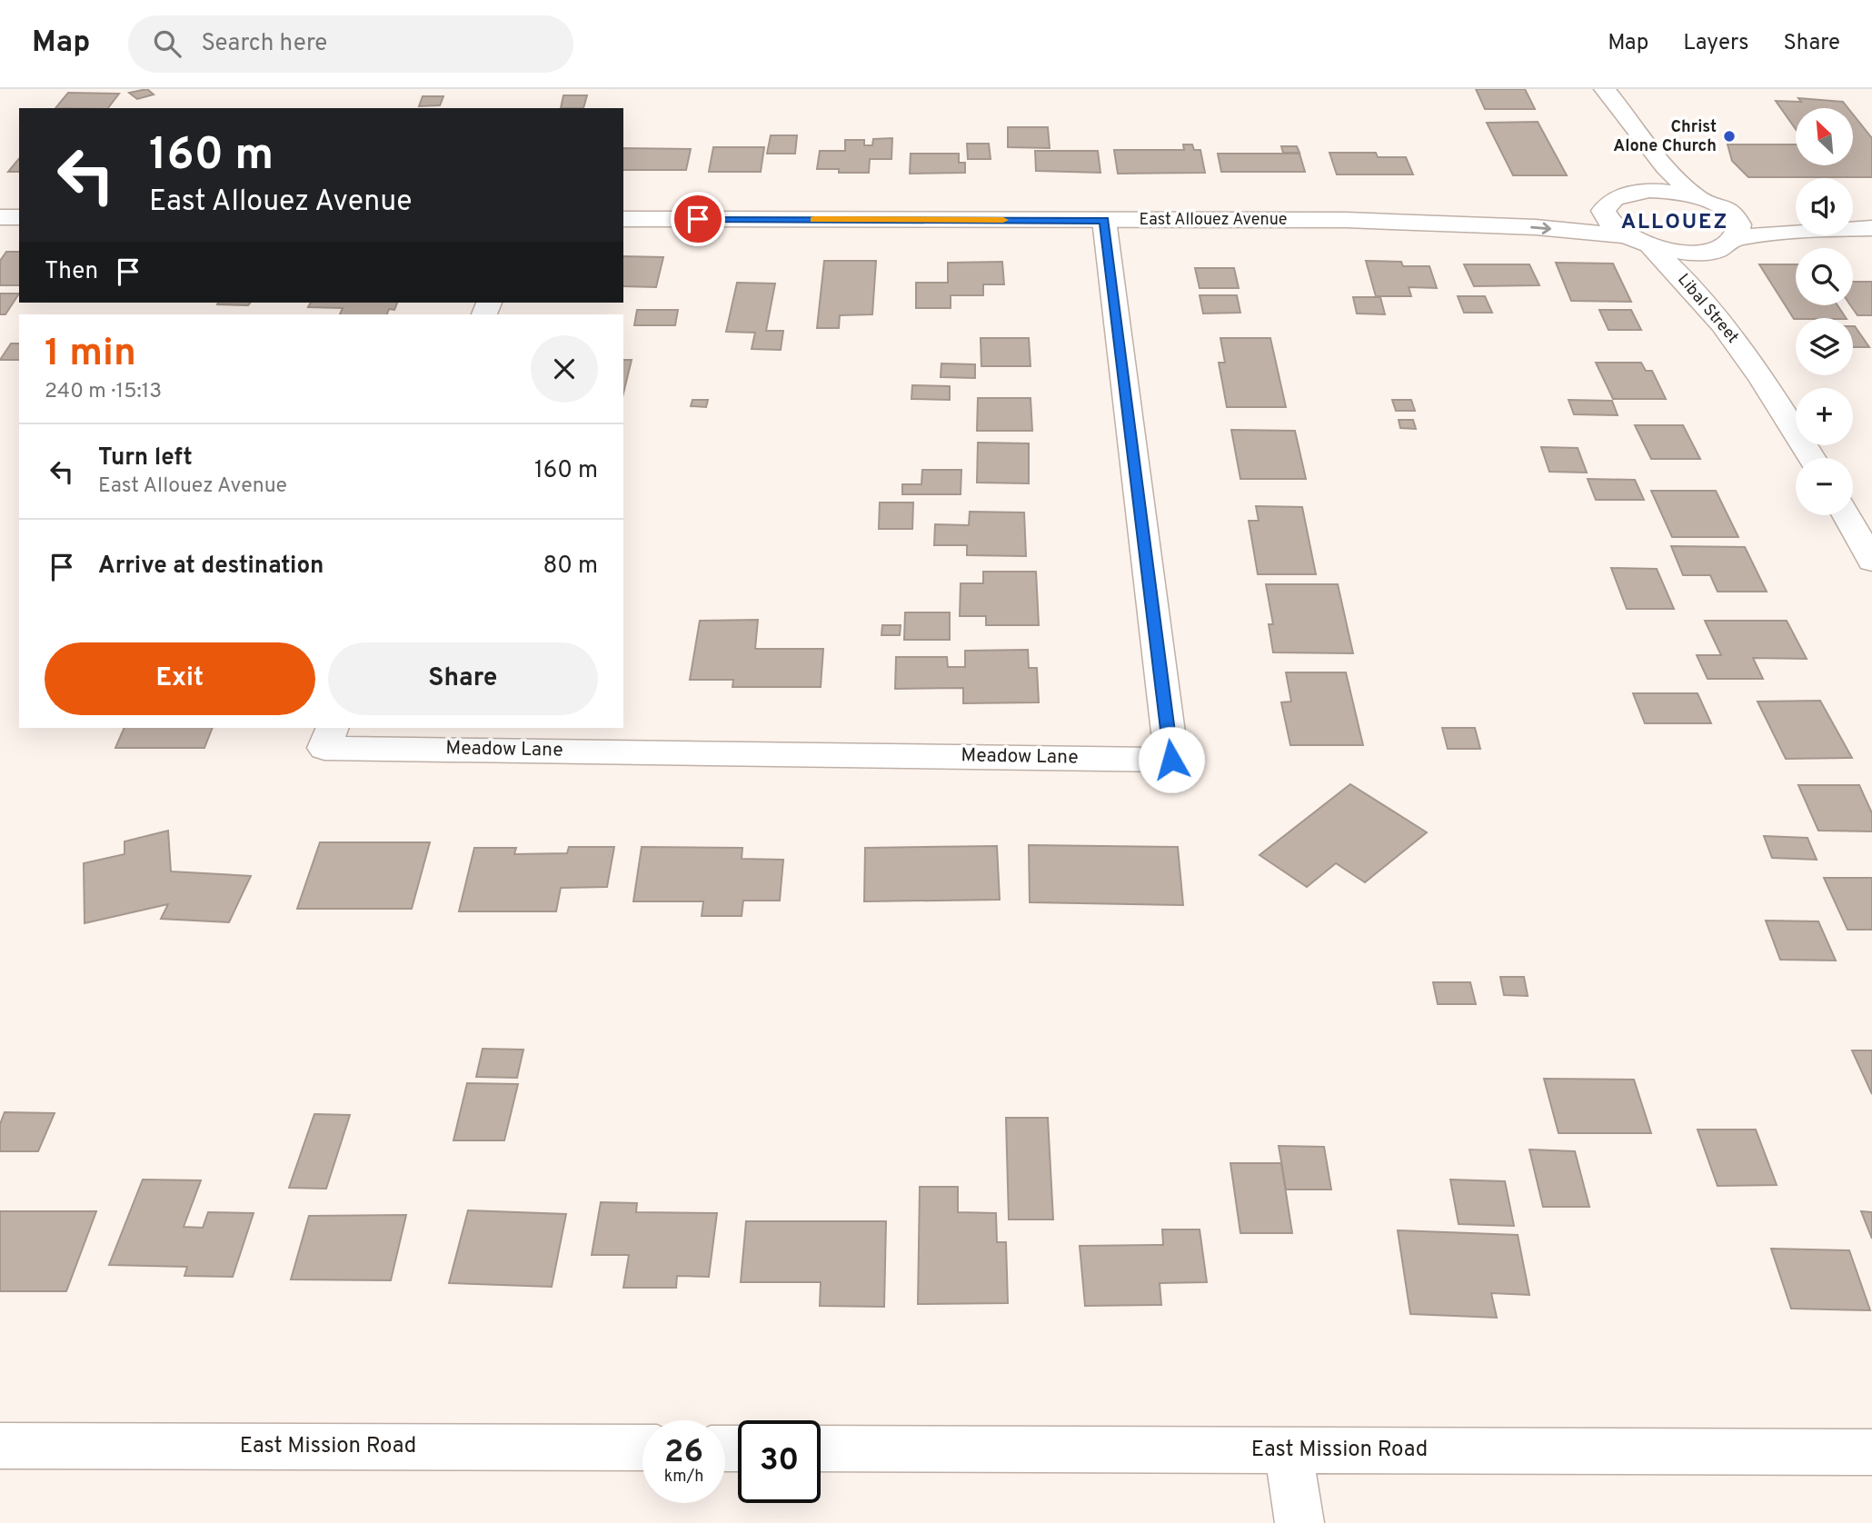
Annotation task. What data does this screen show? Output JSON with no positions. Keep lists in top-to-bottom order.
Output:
{
  "streets": {
    "street": [
      "East Allouez Avenue",
      "Libal Street",
      "Meadow Lane",
      "East Mission Road"
    ]
  },
  "crossings": [
    ["East Allouez Avenue", "Libal Street"],
    ["East Allouez Avenue", "Meadow Lane"]
  ],
  "districts": ["ALLOUEZ"],
  "places": ["Christ Alone Church"],
  "north": "top left",
  "page": {
    "header": "Map",
    "search": "Search here",
    "nav": ["Map", "Layers", "Share"],
    "map_buttons": ["+", "−"],
    "turn": ["160 m", "East Allouez Avenue"],
    "then": "Then",
    "heading": ["1 min", "240 m · 15:13"],
    "list": [
      {
        "name": "Turn left",
        "note": "East Allouez Avenue",
        "value": "160 m"
      },
      {
        "name": "Arrive at destination",
        "value": "80 m"
      }
    ],
    "buttons": ["Exit", "Share"],
    "speed": "26 km/h",
    "limit": "30"
  }
}
